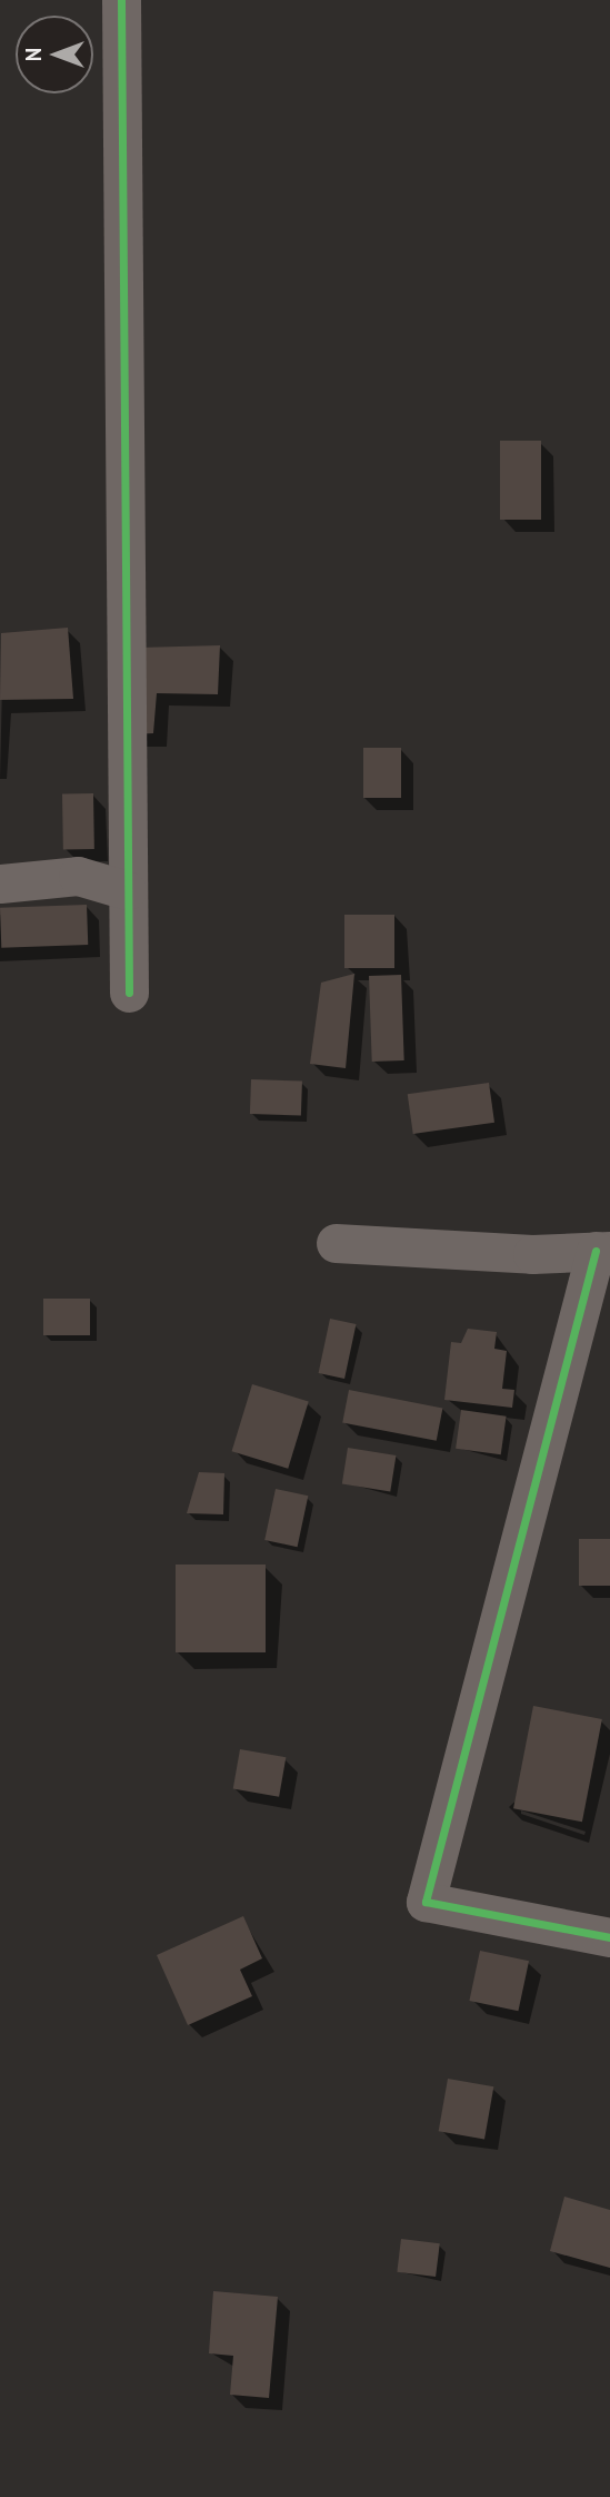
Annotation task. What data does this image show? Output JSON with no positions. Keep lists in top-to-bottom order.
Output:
{
  "north": "left"
}
